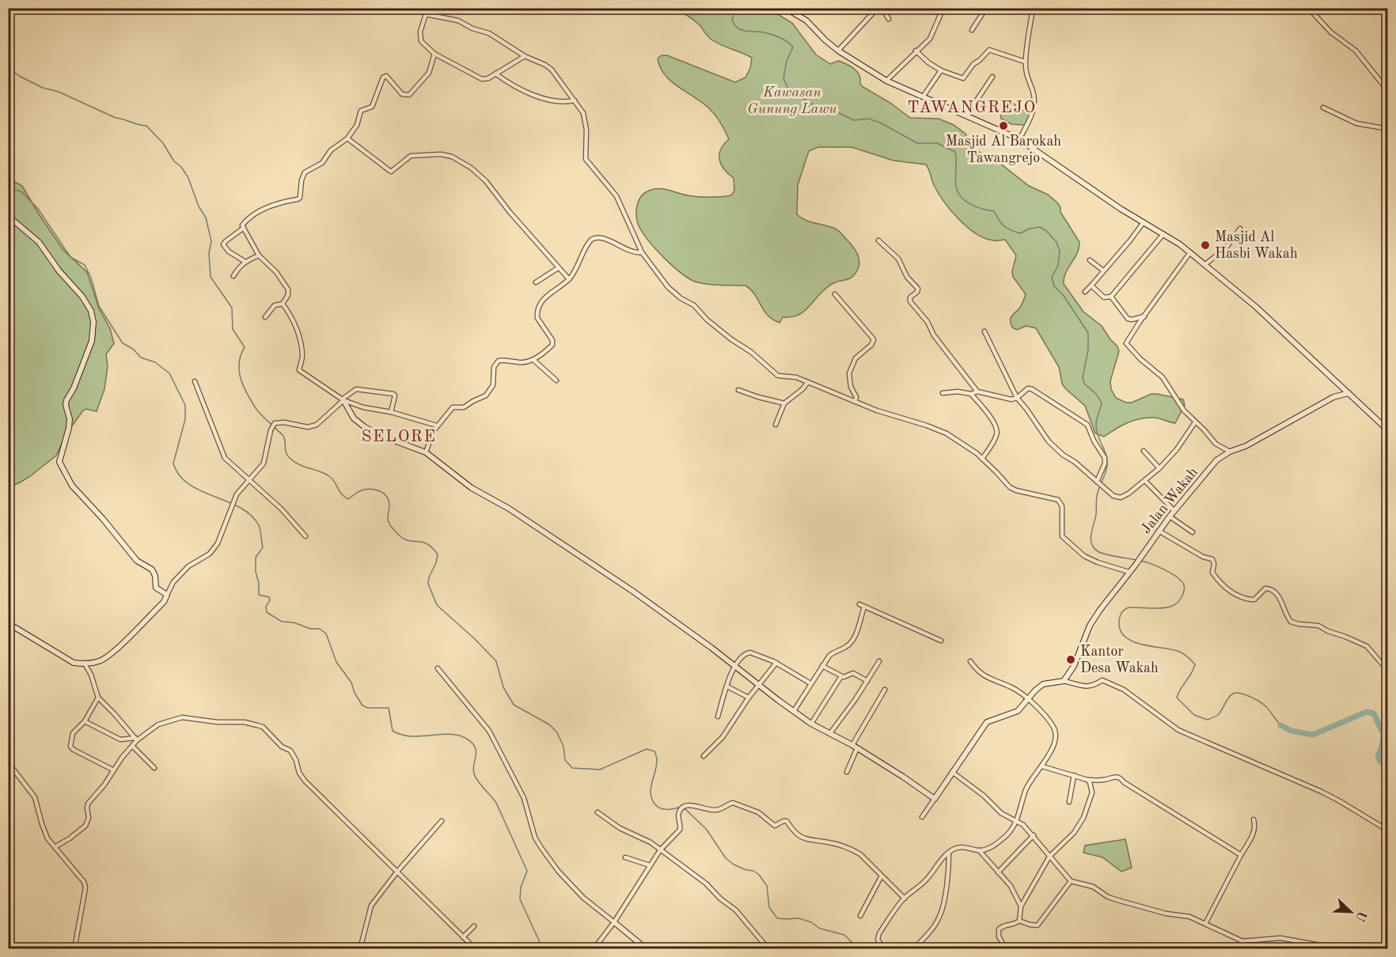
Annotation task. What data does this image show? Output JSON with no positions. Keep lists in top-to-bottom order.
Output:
{
  "streets": {
    "street": ["Jalan Wakah"]
  },
  "districts": ["TAWANGREJO", "SELORE"],
  "parks": ["Kawasan Gunung Lawu"],
  "places": ["Masjid Al Barokah Tawangrejo", "Masjid Al Hasbi Wakah", "Kantor Desa Wakah"],
  "north": "bottom right"
}
